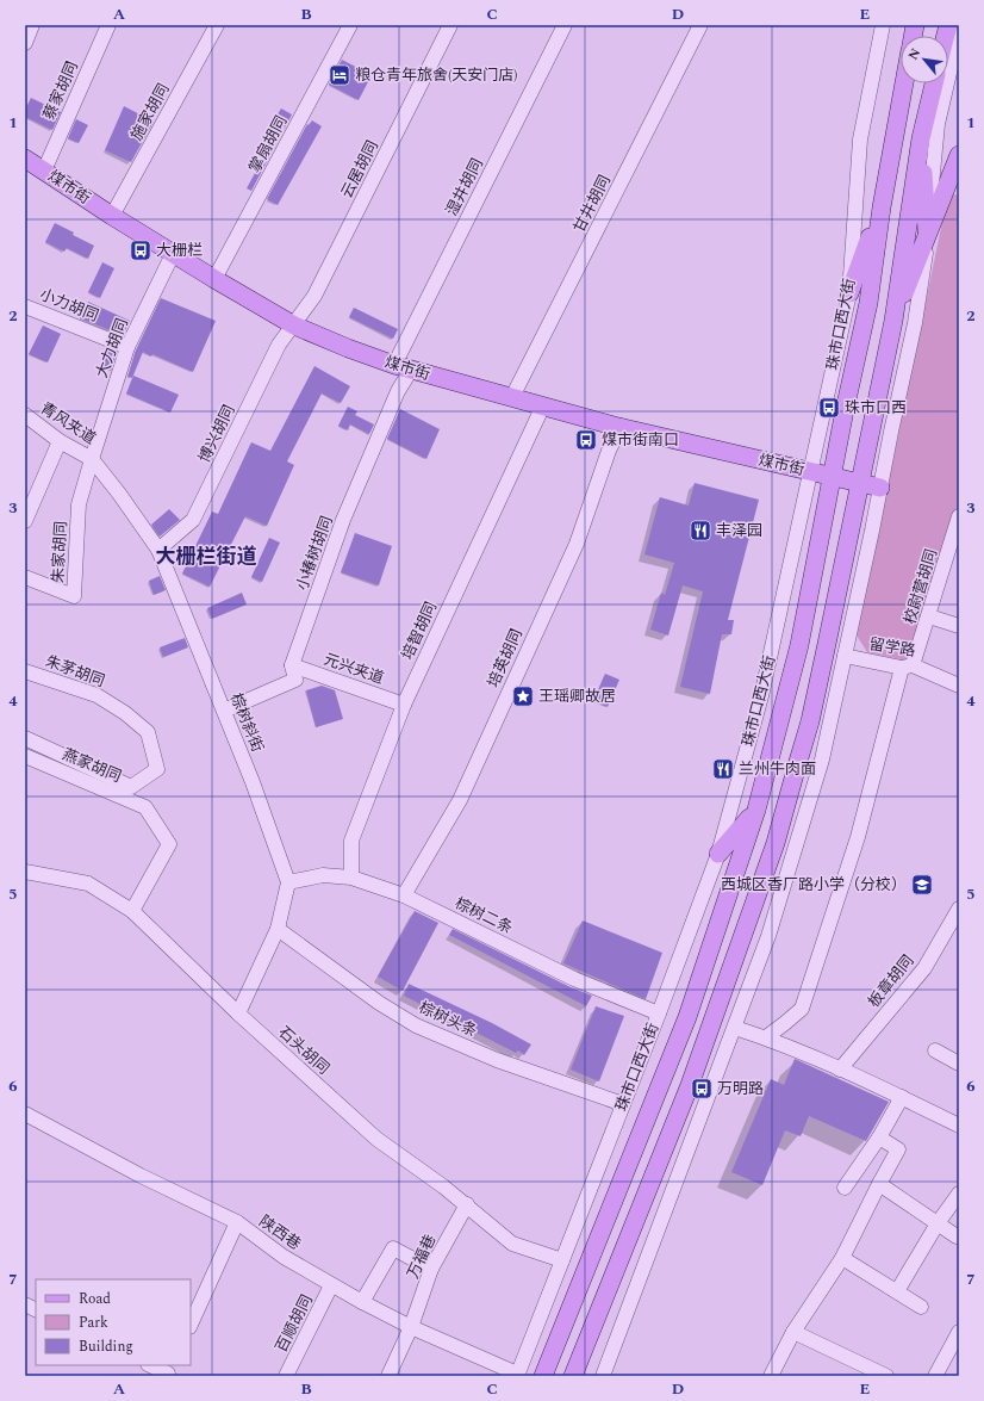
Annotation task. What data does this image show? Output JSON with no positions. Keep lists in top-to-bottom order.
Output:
{
  "streets": {
    "main road": ["煤市街", "珠市口西大街"],
    "street": [
      "蔡家胡同",
      "施家胡同",
      "掌扇胡同",
      "云居胡同",
      "湿井胡同",
      "甘井胡同",
      "小力胡同",
      "大力胡同",
      "青风夹道",
      "博兴胡同",
      "朱家胡同",
      "小椿树胡同",
      "校尉营胡同",
      "培智胡同",
      "留学路",
      "培英胡同",
      "元兴夹道",
      "朱茅胡同",
      "棕树斜街",
      "燕家胡同",
      "棕树二条",
      "板章胡同",
      "棕树头条",
      "石头胡同",
      "陕西巷",
      "万福巷",
      "百顺胡同"
    ]
  },
  "crossings": [
    ["蔡家胡同", "煤市街"],
    ["施家胡同", "煤市街"],
    ["掌扇胡同", "煤市街"],
    ["云居胡同", "煤市街"],
    ["云居胡同", "博兴胡同"],
    ["煤市街", "湿井胡同"],
    ["煤市街", "甘井胡同"],
    ["煤市街", "珠市口西大街"],
    ["煤市街", "大力胡同"],
    ["煤市街", "博兴胡同"],
    ["煤市街", "小椿树胡同"],
    ["煤市街", "培智胡同"],
    ["煤市街", "培英胡同"],
    ["湿井胡同", "小椿树胡同"],
    ["小力胡同", "大力胡同"],
    ["珠市口西大街", "棕树二条"],
    ["珠市口西大街", "棕树头条"],
    ["珠市口西大街", "石头胡同"],
    ["珠市口西大街", "陕西巷"],
    ["大力胡同", "青风夹道"],
    ["大力胡同", "朱家胡同"],
    ["大力胡同", "棕树斜街"],
    ["青风夹道", "朱家胡同"],
    ["青风夹道", "棕树斜街"],
    ["博兴胡同", "棕树斜街"],
    ["朱家胡同", "棕树斜街"],
    ["小椿树胡同", "元兴夹道"],
    ["小椿树胡同", "棕树斜街"],
    ["校尉营胡同", "留学路"],
    ["培智胡同", "元兴夹道"],
    ["培智胡同", "棕树二条"],
    ["培英胡同", "棕树二条"],
    ["棕树斜街", "棕树二条"],
    ["燕家胡同", "石头胡同"],
    ["石头胡同", "万福巷"],
    ["陕西巷", "万福巷"],
    ["陕西巷", "百顺胡同"]
  ],
  "districts": ["大栅栏街道"],
  "places": {
    "hotel": ["粮仓青年旅舍(天安门店)"],
    "bus stop": [
      "大栅栏",
      "珠市口西",
      "煤市街南口",
      "万明路"
    ],
    "restaurant": ["丰泽园", "兰州牛肉面"],
    "place": ["王瑶卿故居"],
    "school or university": ["西城区香厂路小学（分校）"]
  },
  "legend": ["Road", "Park", "Building"],
  "north": "top left",
  "grid": {
    "columns": [
      "A",
      "B",
      "C",
      "D",
      "E"
    ],
    "rows": [
      "1",
      "2",
      "3",
      "4",
      "5",
      "6",
      "7"
    ]
  }
}
